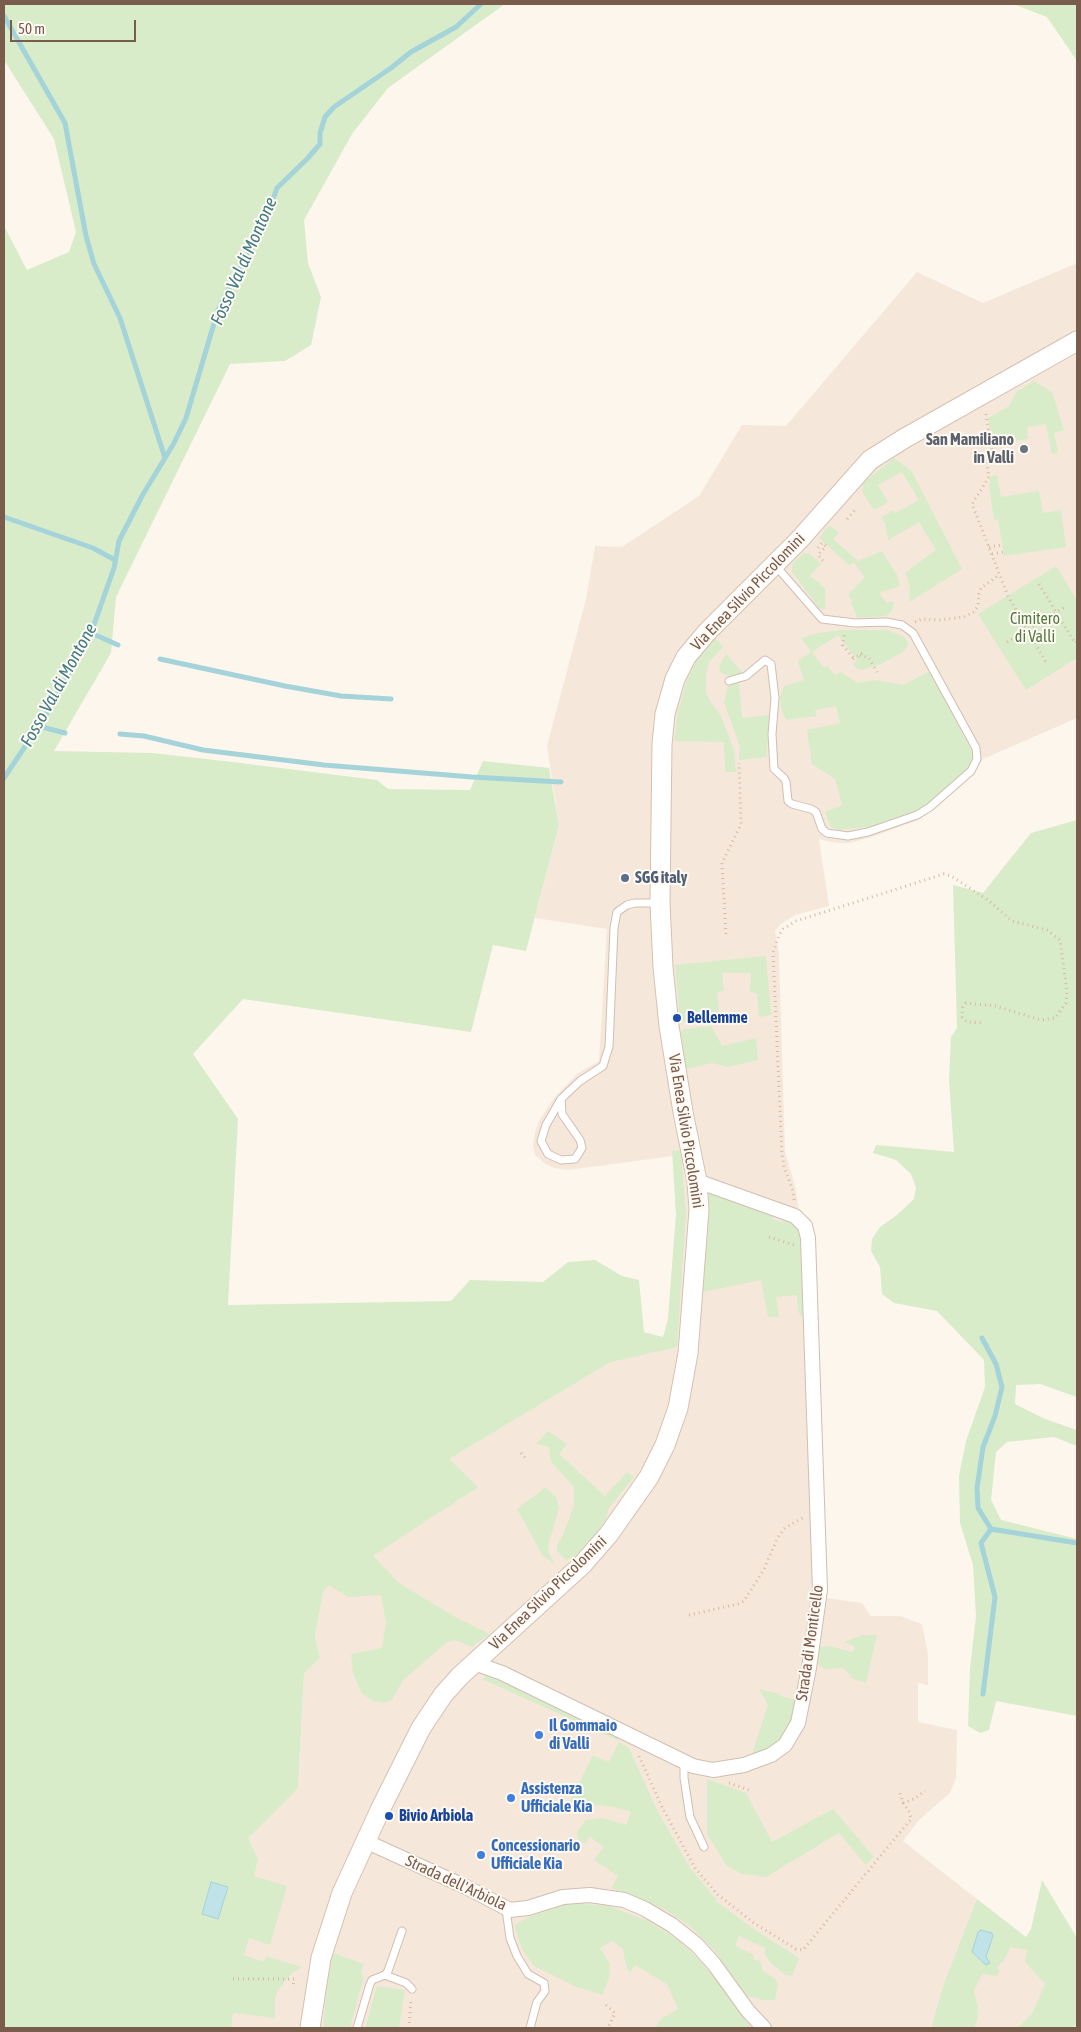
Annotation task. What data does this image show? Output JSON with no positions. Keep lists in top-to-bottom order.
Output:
{
  "streets": {
    "main road": ["Via Enea Silvio Piccolomini"],
    "street": ["Strada di Monticello", "Strada dell'Arbiola"]
  },
  "crossings": [
    ["Via Enea Silvio Piccolomini", "Strada di Monticello"],
    ["Via Enea Silvio Piccolomini", "Strada dell'Arbiola"]
  ],
  "water": ["Fosso Val di Montone"],
  "parks": ["Cimitero di Valli"],
  "places": [
    "San Mamiliano in Valli",
    "SGG italy",
    "Bellemme",
    "Il Gommaio di Valli",
    "Assistenza Ufficiale Kia",
    "Bivio Arbiola",
    "Concessionario Ufficiale Kia"
  ],
  "scale_bar": "50 m"
}
